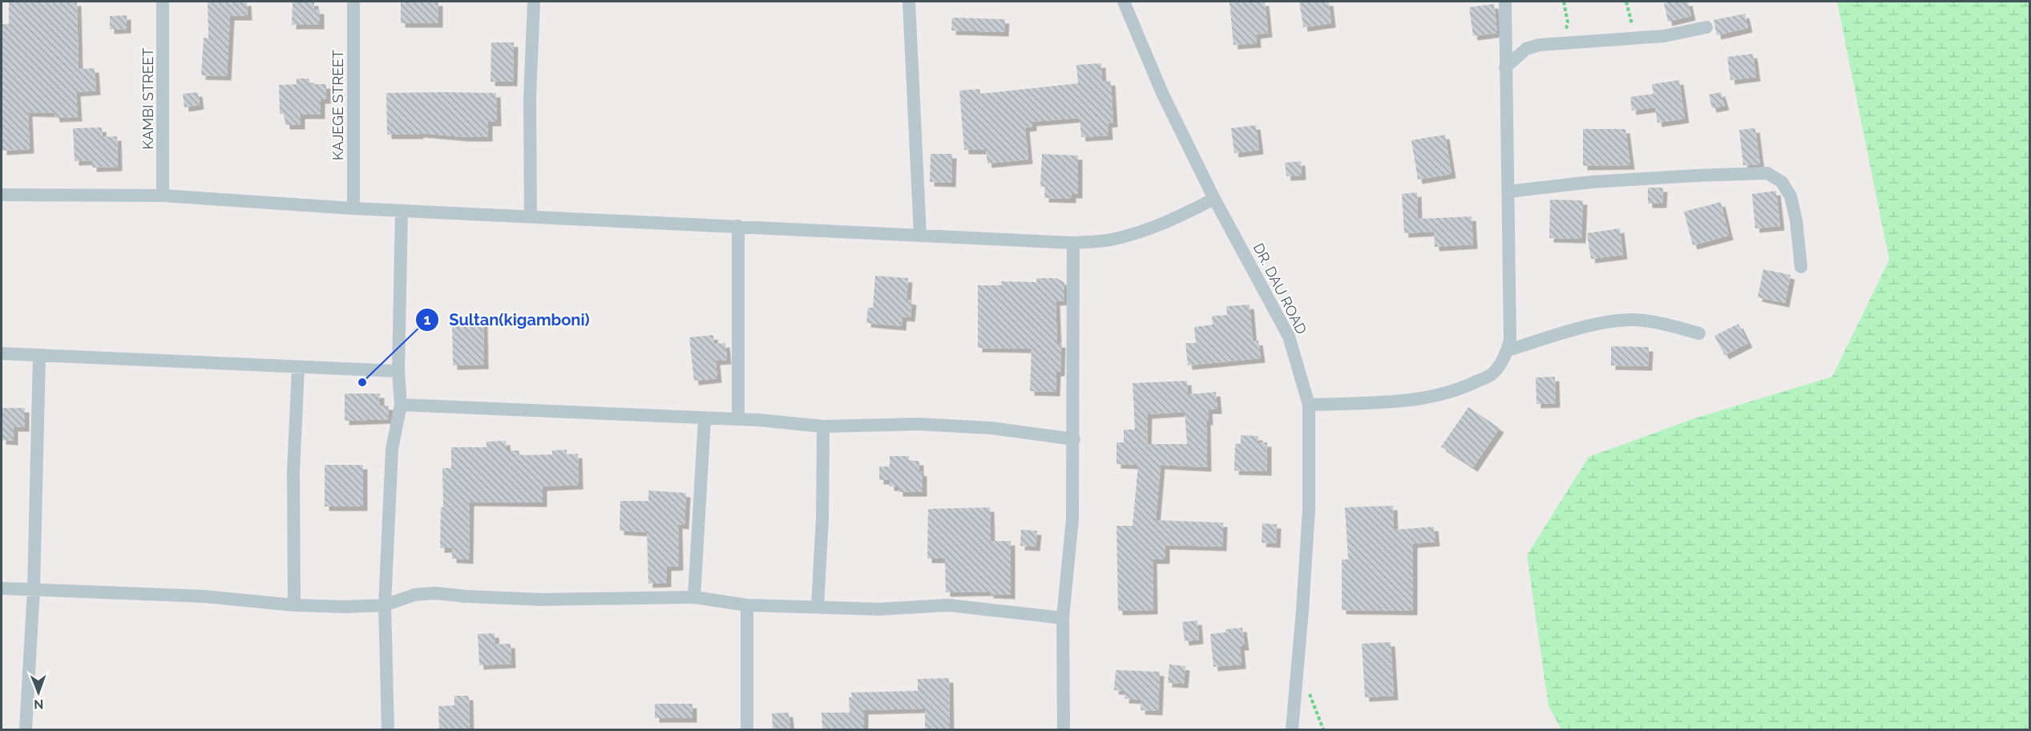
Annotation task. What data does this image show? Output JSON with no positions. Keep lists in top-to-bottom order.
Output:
{
  "streets": {
    "street": ["KAMBI STREET", "KAJEGE STREET", "DR. DAU ROAD"]
  },
  "places": ["Sultan(kigamboni)"],
  "north": "bottom"
}
